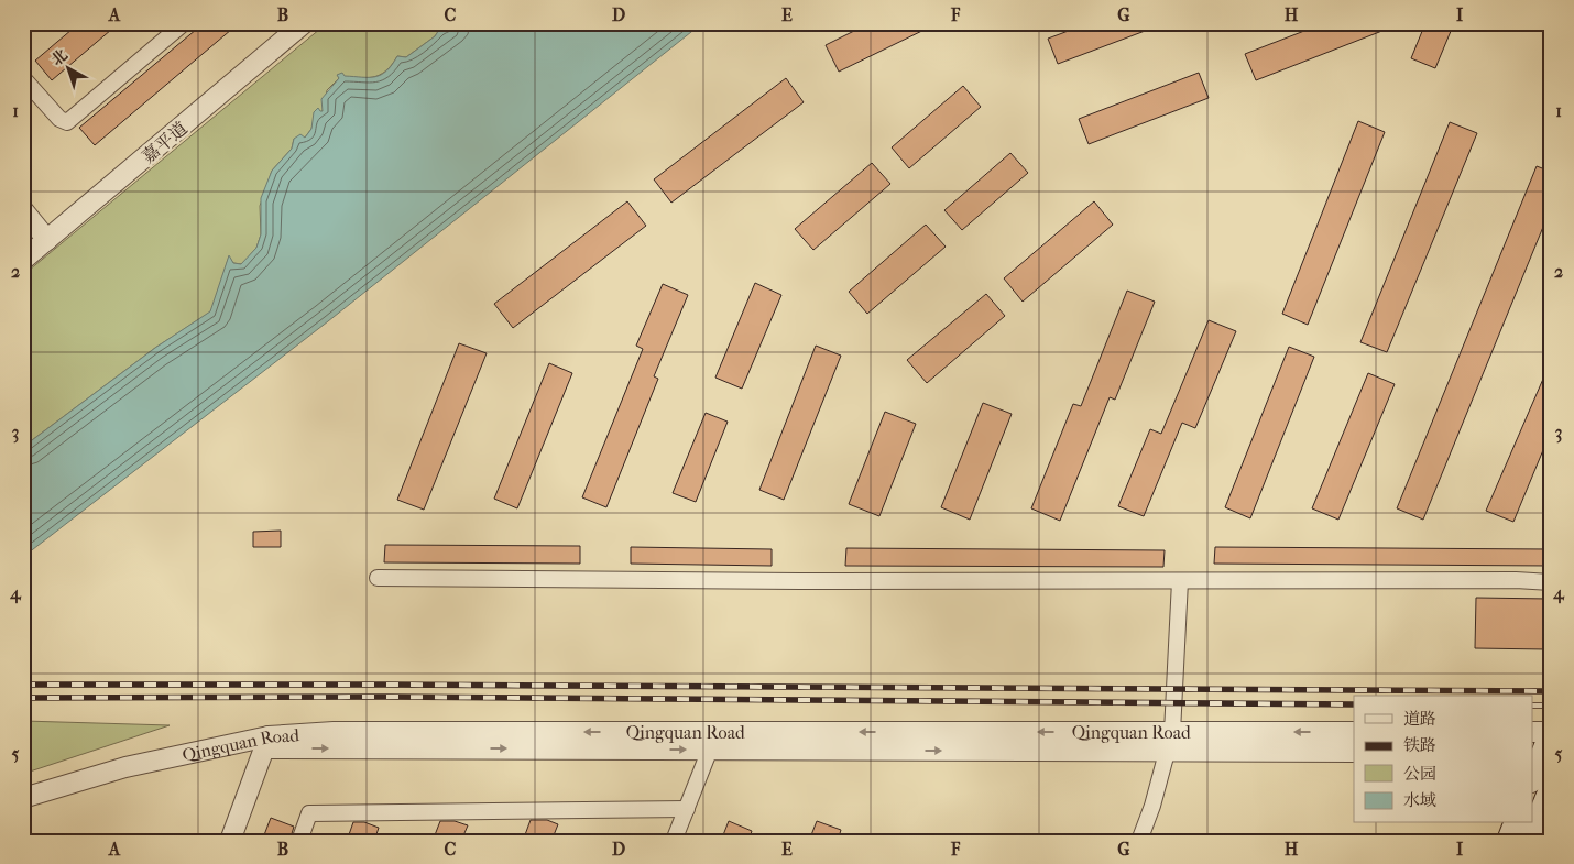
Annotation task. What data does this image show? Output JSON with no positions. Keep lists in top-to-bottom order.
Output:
{
  "streets": {
    "street": ["嘉平道", "Qingquan Road"]
  },
  "legend": [
    "道路",
    "铁路",
    "公园",
    "水域"
  ],
  "north": "top left",
  "grid": {
    "columns": [
      "A",
      "B",
      "C",
      "D",
      "E",
      "F",
      "G",
      "H",
      "I"
    ],
    "rows": [
      "1",
      "2",
      "3",
      "4",
      "5"
    ]
  }
}
